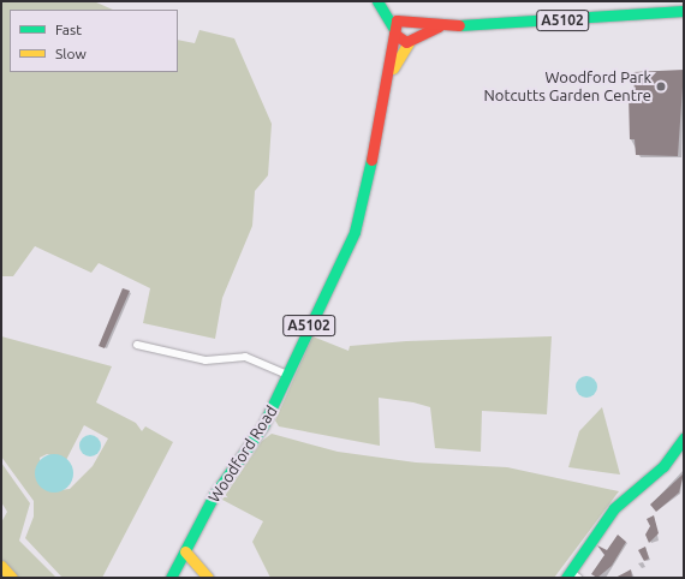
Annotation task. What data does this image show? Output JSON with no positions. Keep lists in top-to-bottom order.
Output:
{
  "streets": {
    "main road": ["A5102", "Woodford Road"]
  },
  "crossings": [
    ["A5102", "Woodford Road"]
  ],
  "places": ["Woodford Park Notcutts Garden Centre"],
  "legend": ["Fast", "Slow"]
}
